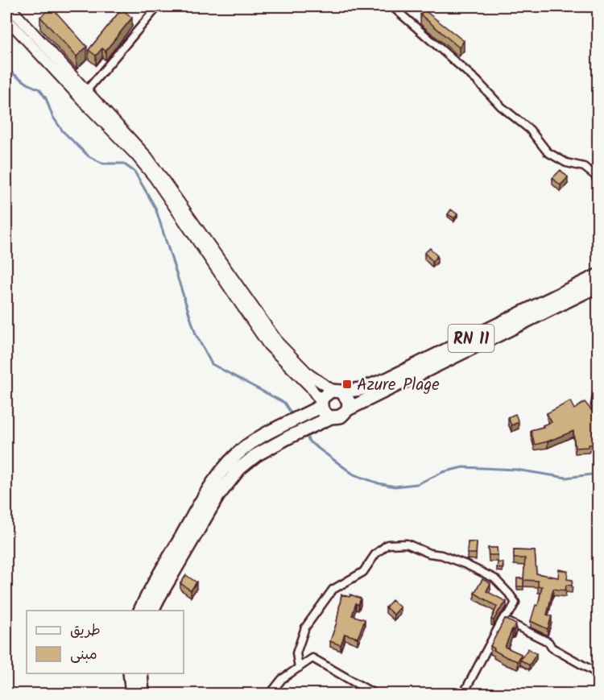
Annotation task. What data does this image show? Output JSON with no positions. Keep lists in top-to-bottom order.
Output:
{
  "streets": {
    "highway": ["RN 11"]
  },
  "places": {
    "transit": ["Azure Plage"]
  },
  "legend": ["طريق", "مبنى"]
}
